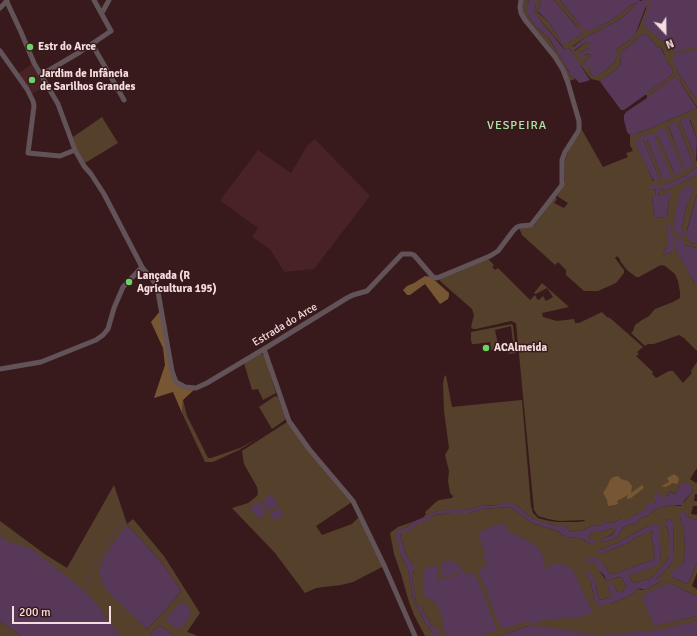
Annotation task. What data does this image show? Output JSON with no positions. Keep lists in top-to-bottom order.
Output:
{
  "streets": {
    "street": ["Estrada do Arce"]
  },
  "districts": ["VESPEIRA"],
  "places": [
    "Estr do Arce",
    "Jardim de Infância de Sarilhos Grandes",
    "Lançada (R Agricultura 195)",
    "ACAlmeida"
  ],
  "scale_bar": "200 m",
  "north": "bottom"
}
